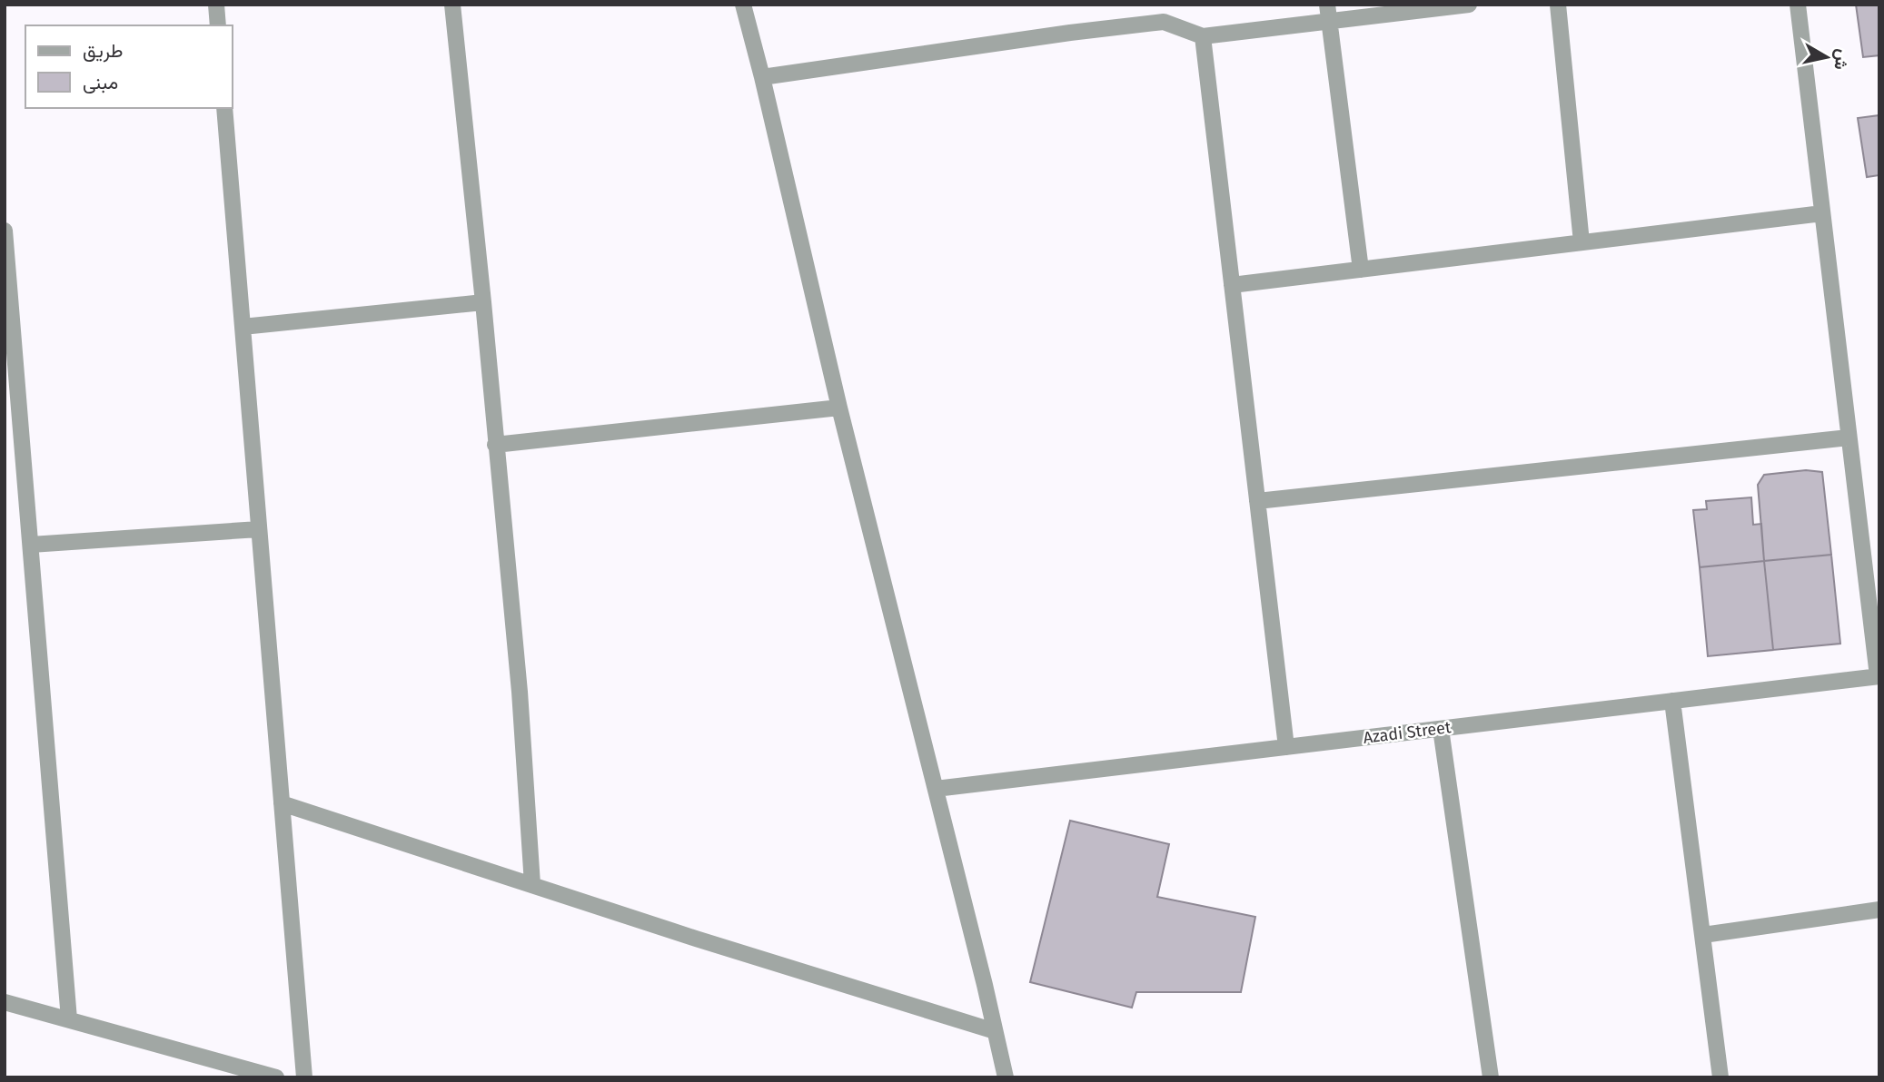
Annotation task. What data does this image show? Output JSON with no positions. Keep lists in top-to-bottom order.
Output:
{
  "streets": {
    "street": ["Azadi Street"]
  },
  "legend": ["طريق", "مبنى"],
  "north": "right"
}
